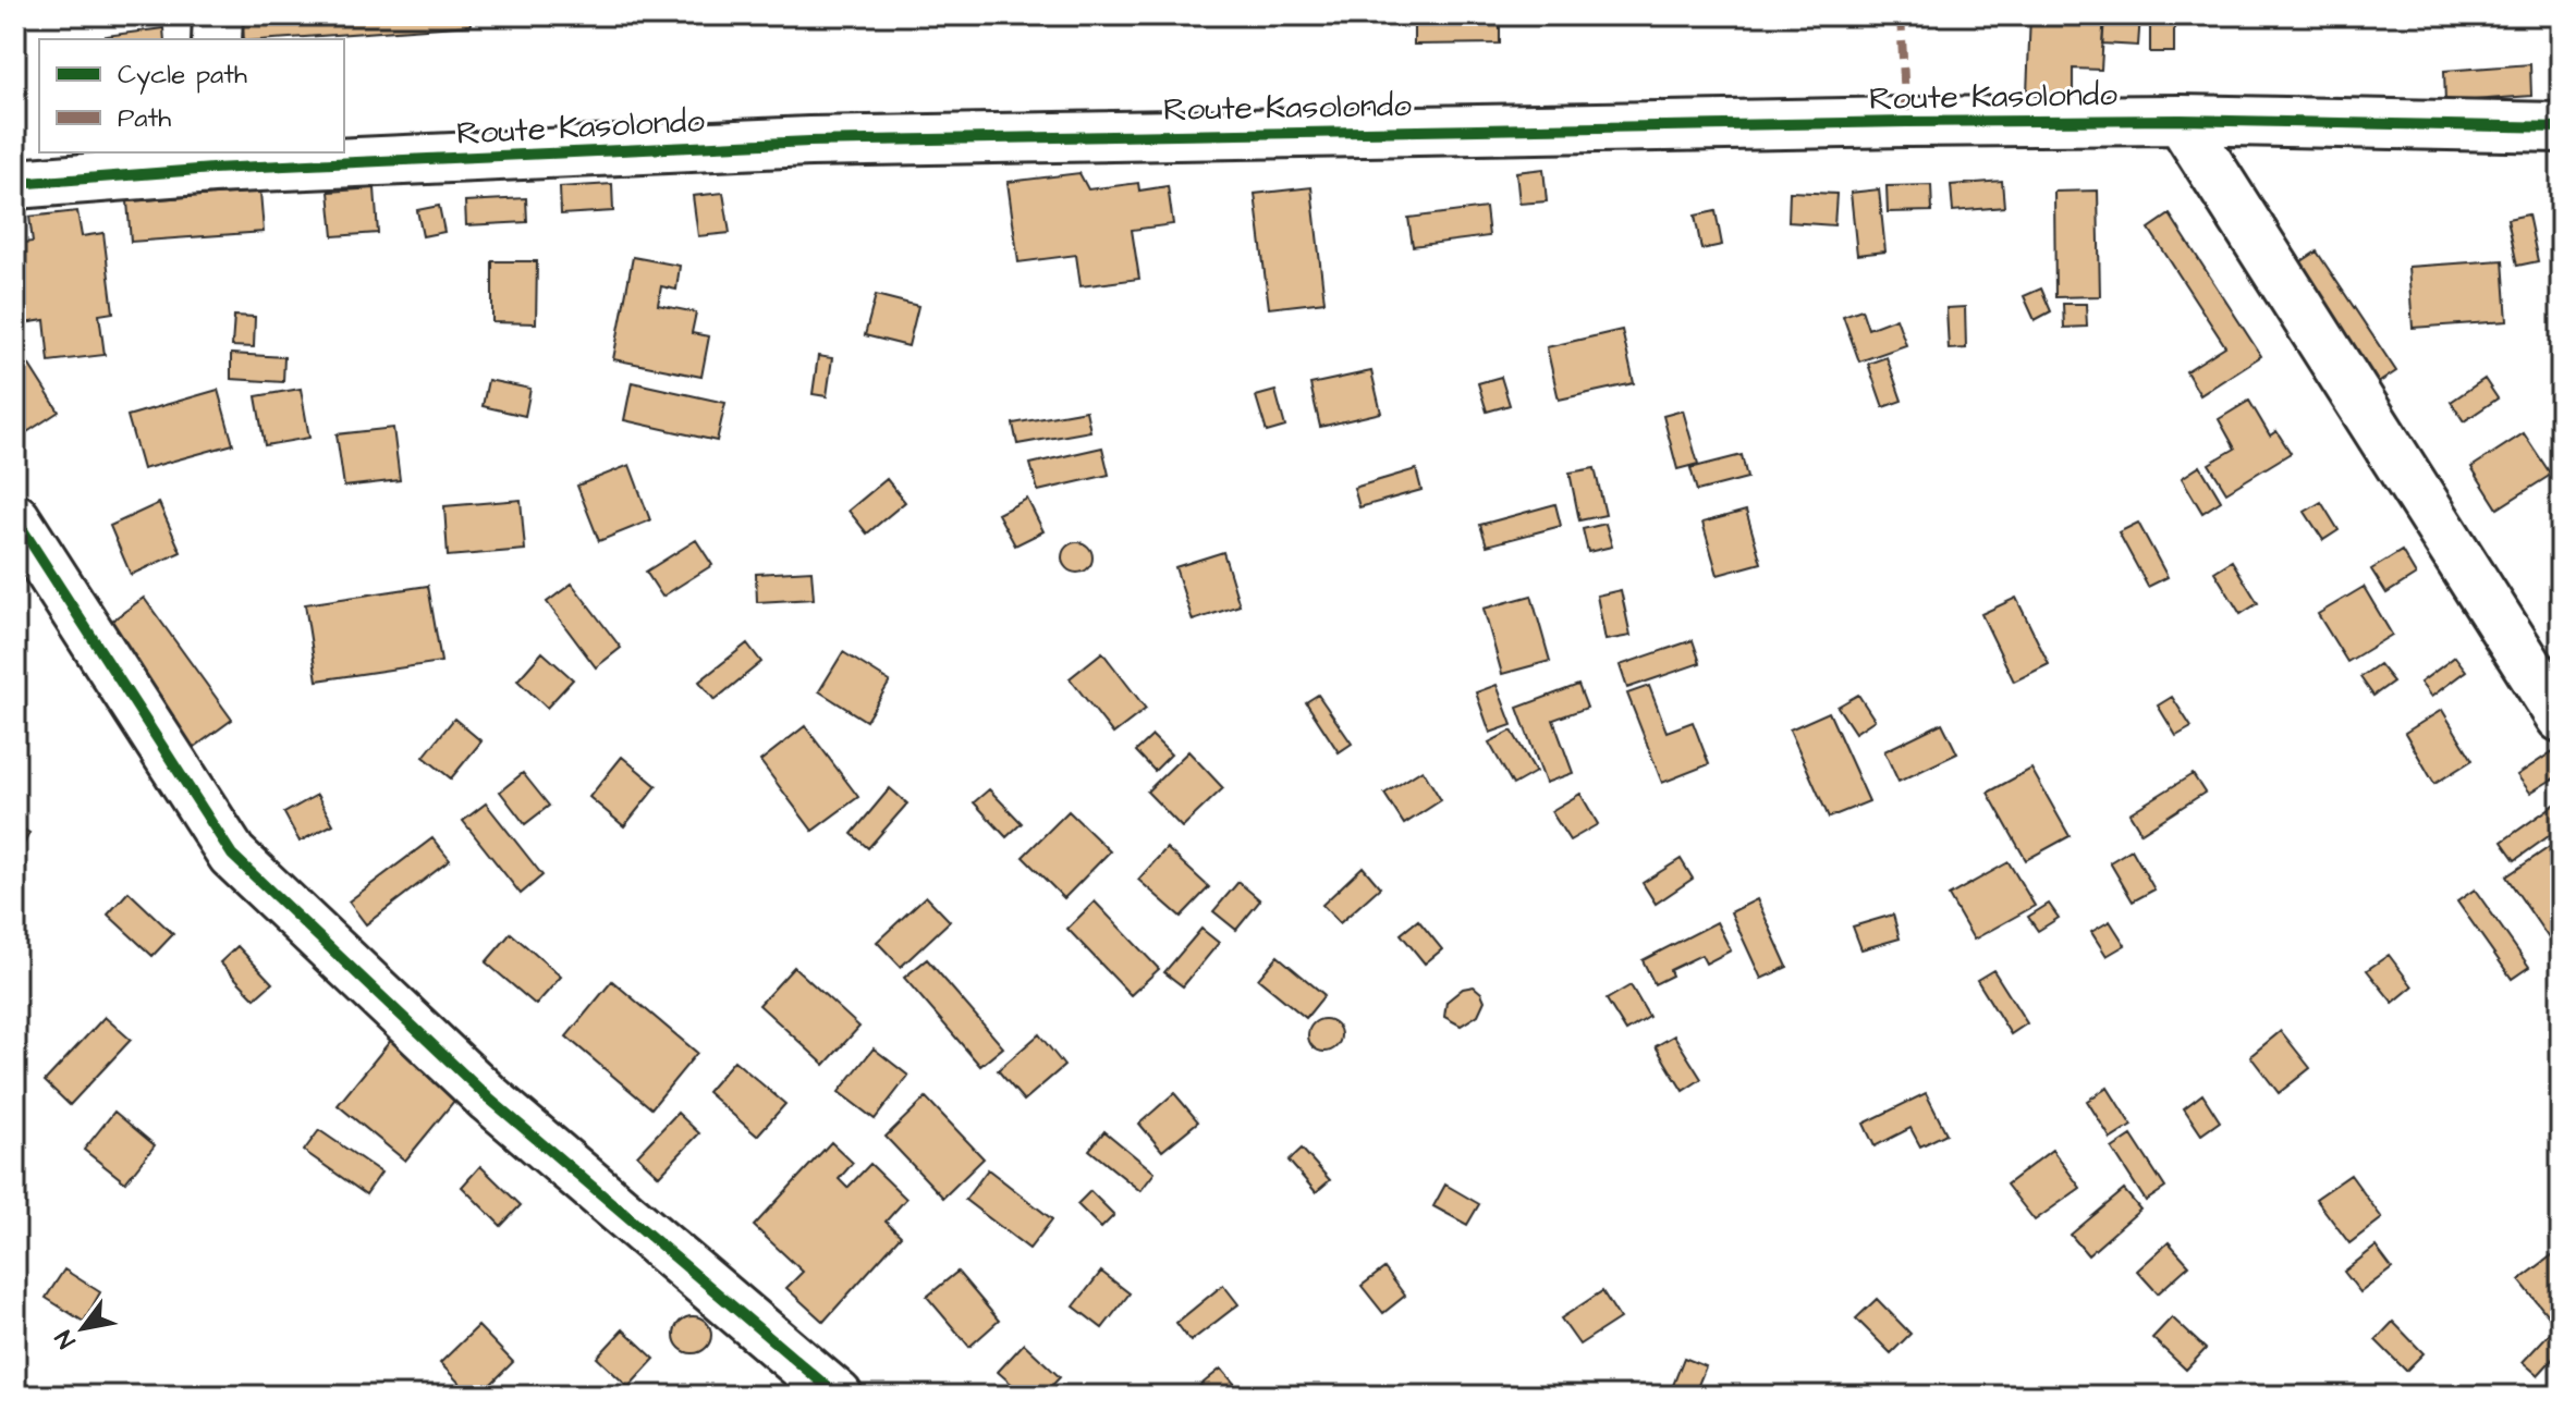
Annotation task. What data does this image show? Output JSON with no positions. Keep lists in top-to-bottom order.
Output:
{
  "streets": {
    "street": ["Route Kasolondo"]
  },
  "legend": ["Cycle path", "Path"],
  "north": "bottom left"
}
